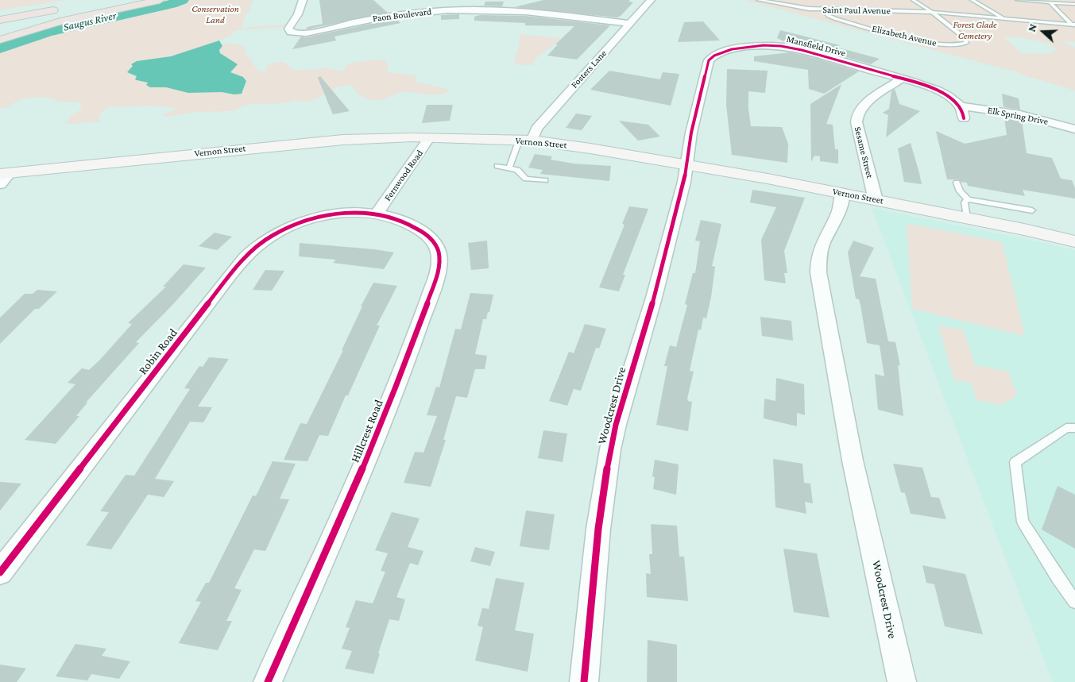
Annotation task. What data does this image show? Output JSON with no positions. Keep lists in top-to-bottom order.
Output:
{
  "streets": {
    "main road": ["Vernon Street"],
    "street": [
      "Paon Boulevard",
      "Mansfield Drive",
      "Fosters Lane",
      "Elk Spring Drive",
      "Sesame Street",
      "Fernwood Road",
      "Robin Road",
      "Woodcrest Drive",
      "Hillcrest Road"
    ],
    "lane": ["Saint Paul Avenue", "Elizabeth Avenue"]
  },
  "crossings": [
    ["Saint Paul Avenue", "Elizabeth Avenue"],
    ["Paon Boulevard", "Fosters Lane"],
    ["Mansfield Drive", "Elk Spring Drive"],
    ["Mansfield Drive", "Vernon Street"],
    ["Mansfield Drive", "Sesame Street"],
    ["Mansfield Drive", "Woodcrest Drive"],
    ["Fosters Lane", "Vernon Street"],
    ["Vernon Street", "Sesame Street"],
    ["Vernon Street", "Fernwood Road"],
    ["Vernon Street", "Woodcrest Drive"],
    ["Fernwood Road", "Robin Road"],
    ["Fernwood Road", "Hillcrest Road"],
    ["Robin Road", "Hillcrest Road"]
  ],
  "water": ["Saugus River"],
  "parks": ["Conservation Land", "Forest Glade Cemetery"],
  "north": "left"
}
